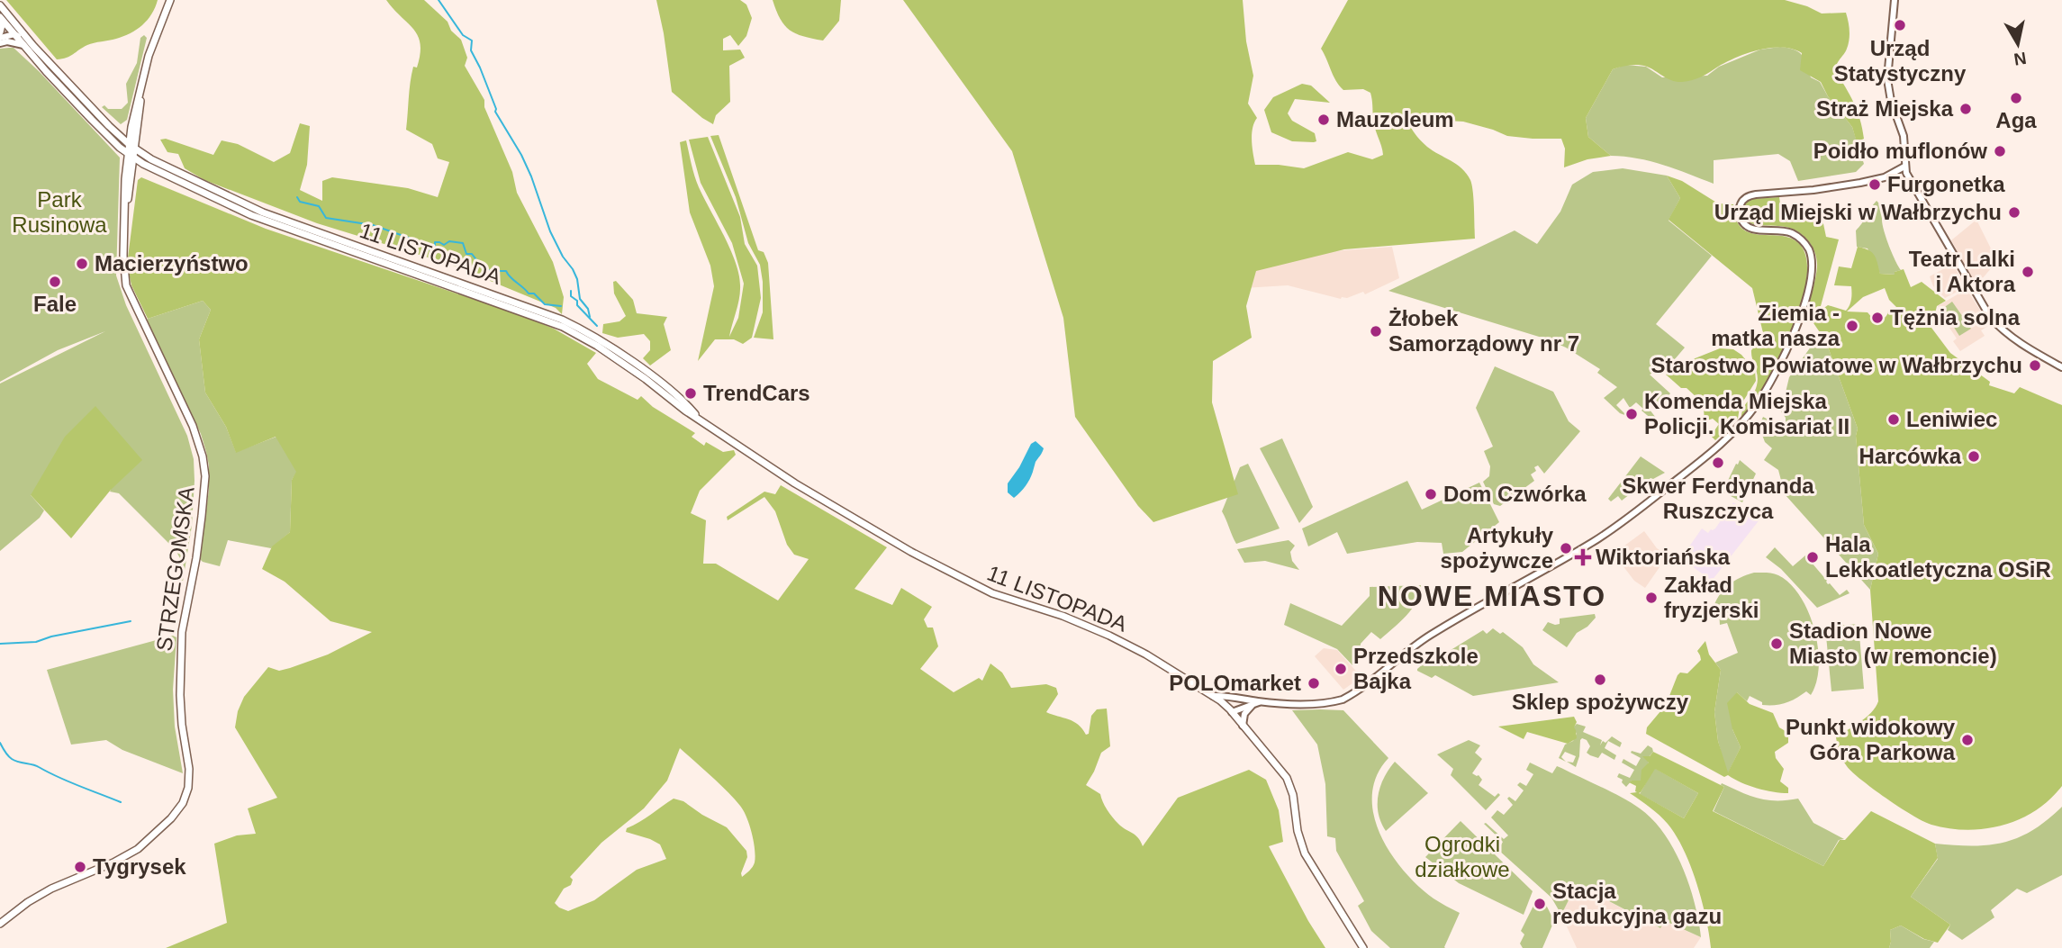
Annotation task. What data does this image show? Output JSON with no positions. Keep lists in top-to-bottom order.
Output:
{
  "streets": {
    "main road": ["11 LISTOPADA", "STRZEGOMSKA"]
  },
  "crossings": [
    ["11 LISTOPADA", "STRZEGOMSKA"]
  ],
  "districts": ["NOWE MIASTO"],
  "parks": ["Park Rusinowa", "Ogrodki działkowe"],
  "places": {
    "other": [
      "Urząd Statystyczny",
      "Aga",
      "Straż Miejska",
      "Mauzoleum",
      "Poidło muflonów",
      "Furgonetka",
      "Urząd Miejski w Wałbrzychu",
      "Macierzyństwo",
      "Teatr Lalki i Aktora",
      "Fale",
      "Tężnia solna",
      "Ziemia - matka nasza",
      "Żłobek Samorządowy nr 7",
      "Starostwo Powiatowe w Wałbrzychu",
      "TrendCars",
      "Komenda Miejska Policji. Komisariat II",
      "Leniwiec",
      "Harcówka",
      "Skwer Ferdynanda Ruszczyca",
      "Dom Czwórka",
      "Artykuły spożywcze",
      "Hala Lekkoatletyczna OSiR",
      "Zakład fryzjerski",
      "Stadion Nowe Miasto (w remoncie)",
      "Przedszkole Bajka",
      "Sklep spożywczy",
      "POLOmarket",
      "Punkt widokowy Góra Parkowa",
      "Tygrysek",
      "Stacja redukcyjna gazu"
    ],
    "health": ["Wiktoriańska"]
  },
  "north": "bottom"
}
